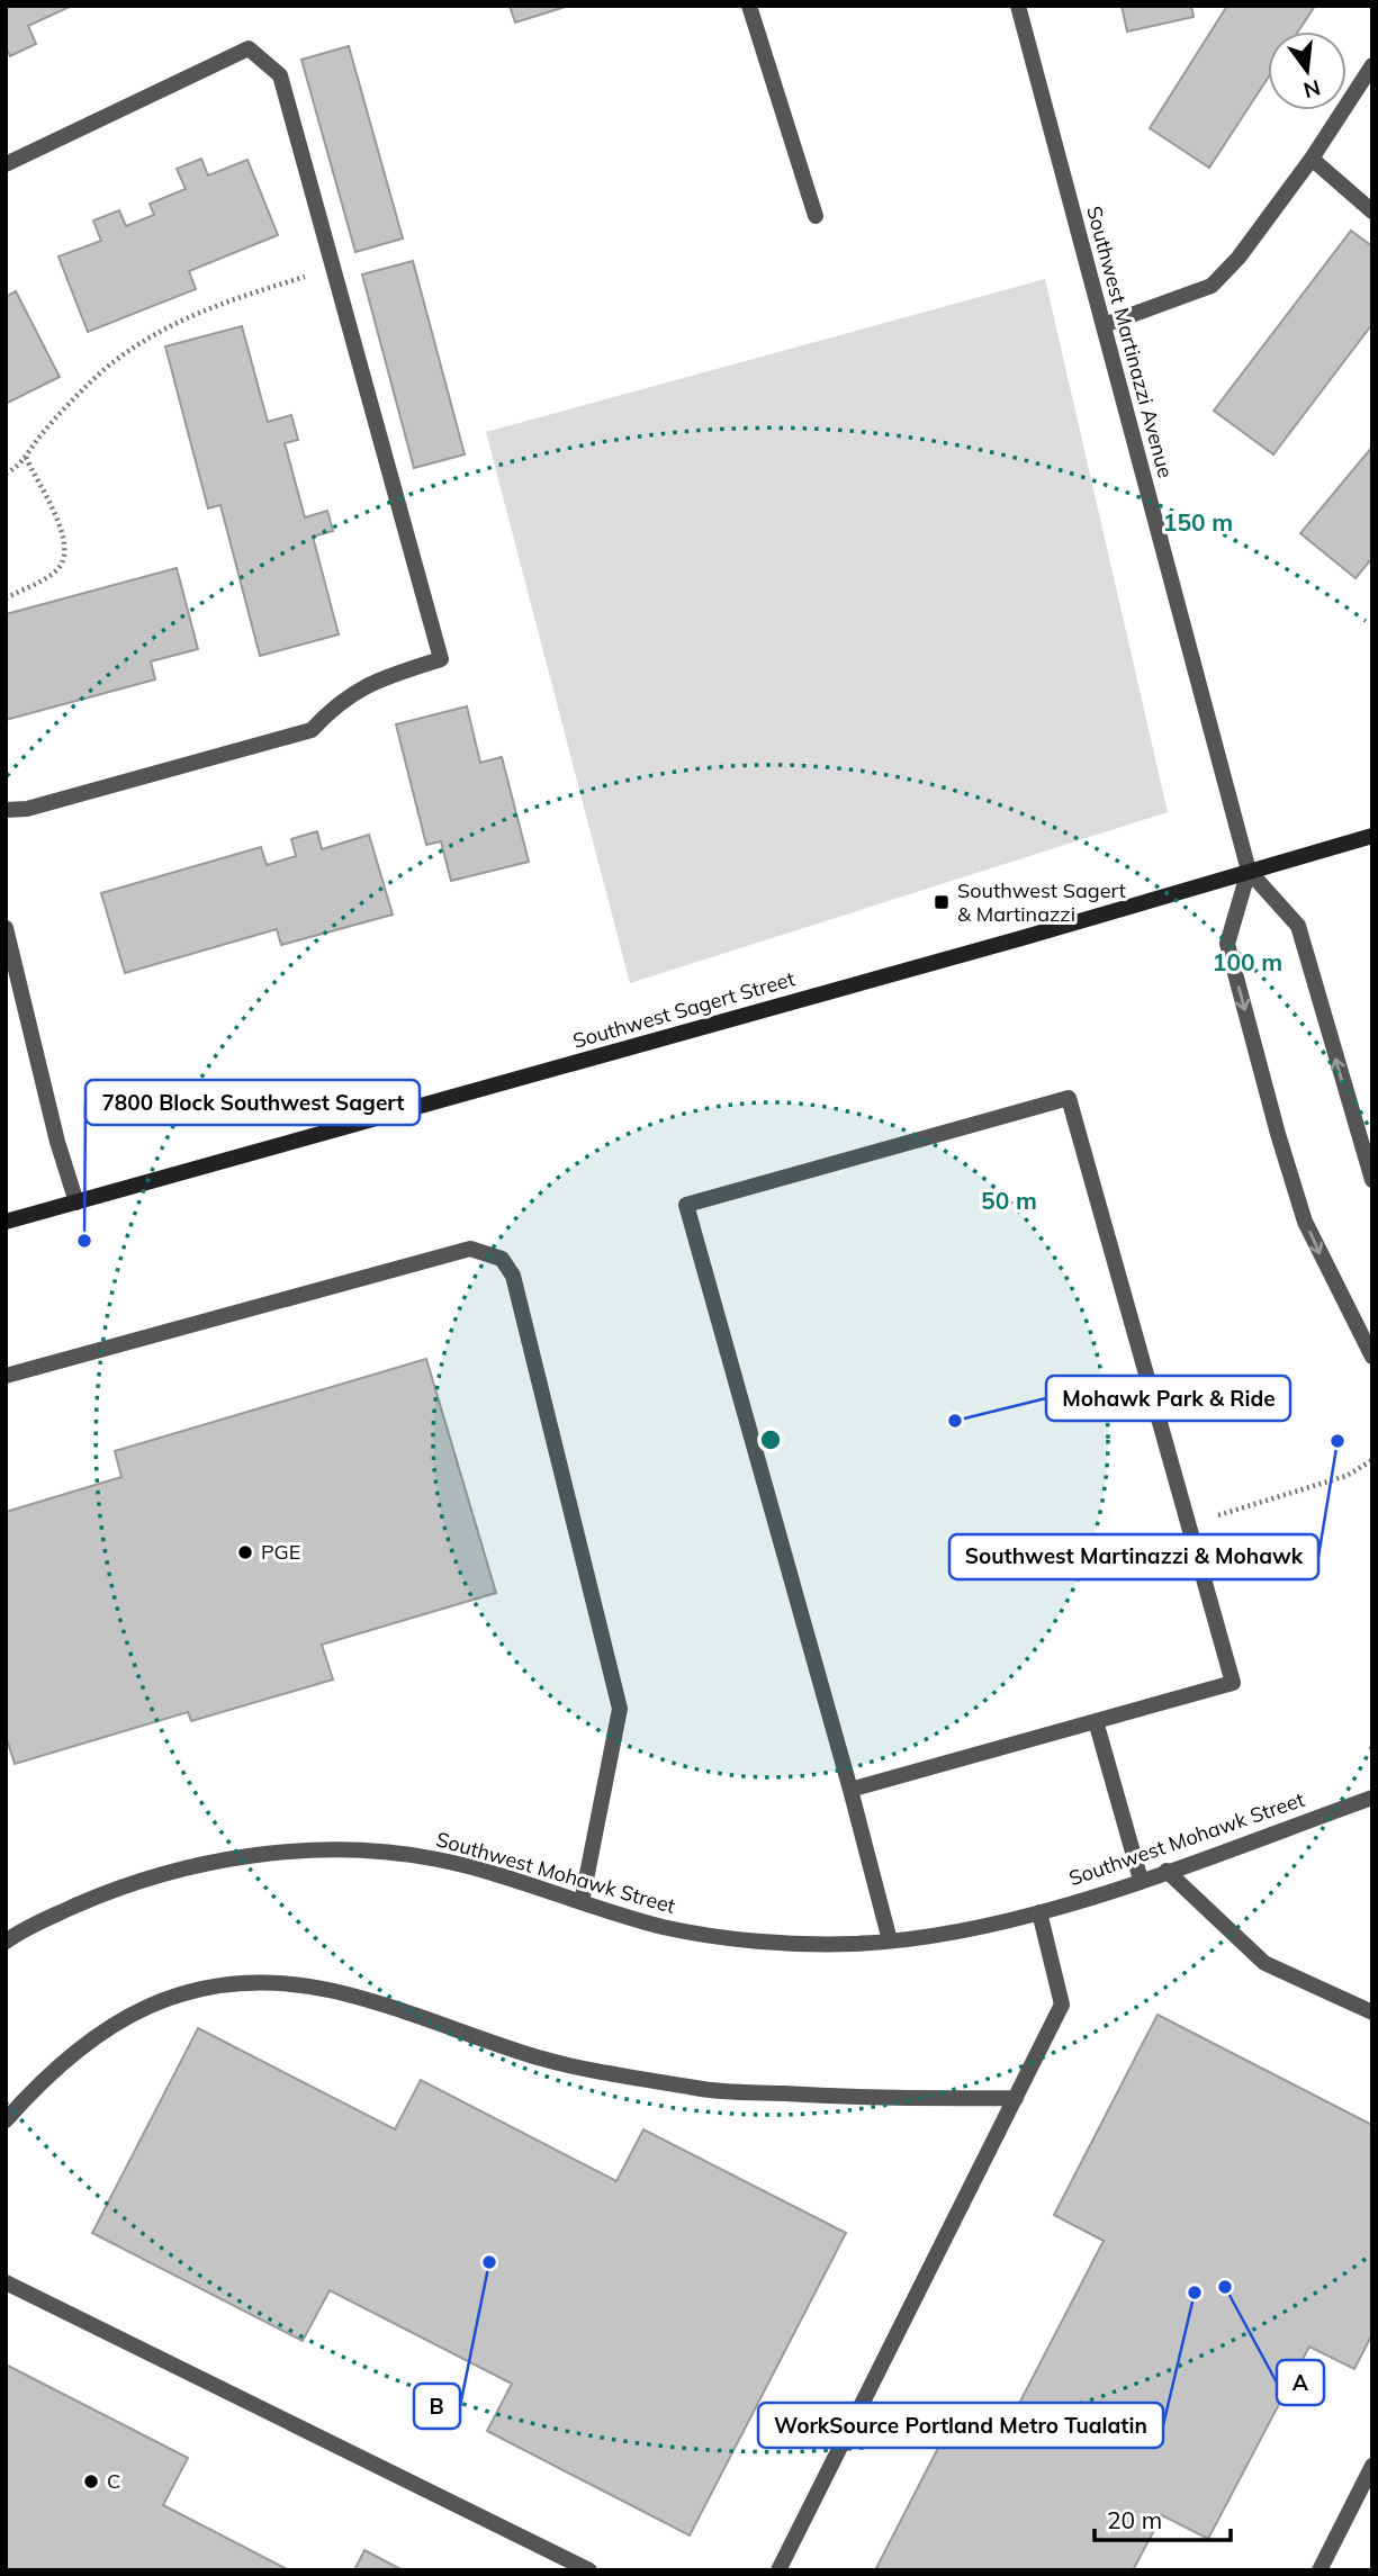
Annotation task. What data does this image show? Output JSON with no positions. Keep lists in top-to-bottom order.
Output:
{
  "streets": {
    "main road": ["Southwest Sagert Street"],
    "street": ["Southwest Martinazzi Avenue", "Southwest Mohawk Street"]
  },
  "crossings": [
    ["Southwest Martinazzi Avenue", "Southwest Sagert Street"]
  ],
  "places": {
    "transit": ["Southwest Sagert & Martinazzi"],
    "other": [
      "7800 Block Southwest Sagert",
      "Mohawk Park & Ride",
      "Southwest Martinazzi & Mohawk",
      "PGE",
      "B",
      "A",
      "WorkSource Portland Metro Tualatin",
      "C"
    ]
  },
  "scale_bar": "20 m",
  "north": "bottom",
  "rings": ["150 m", "100 m", "50 m"]
}
